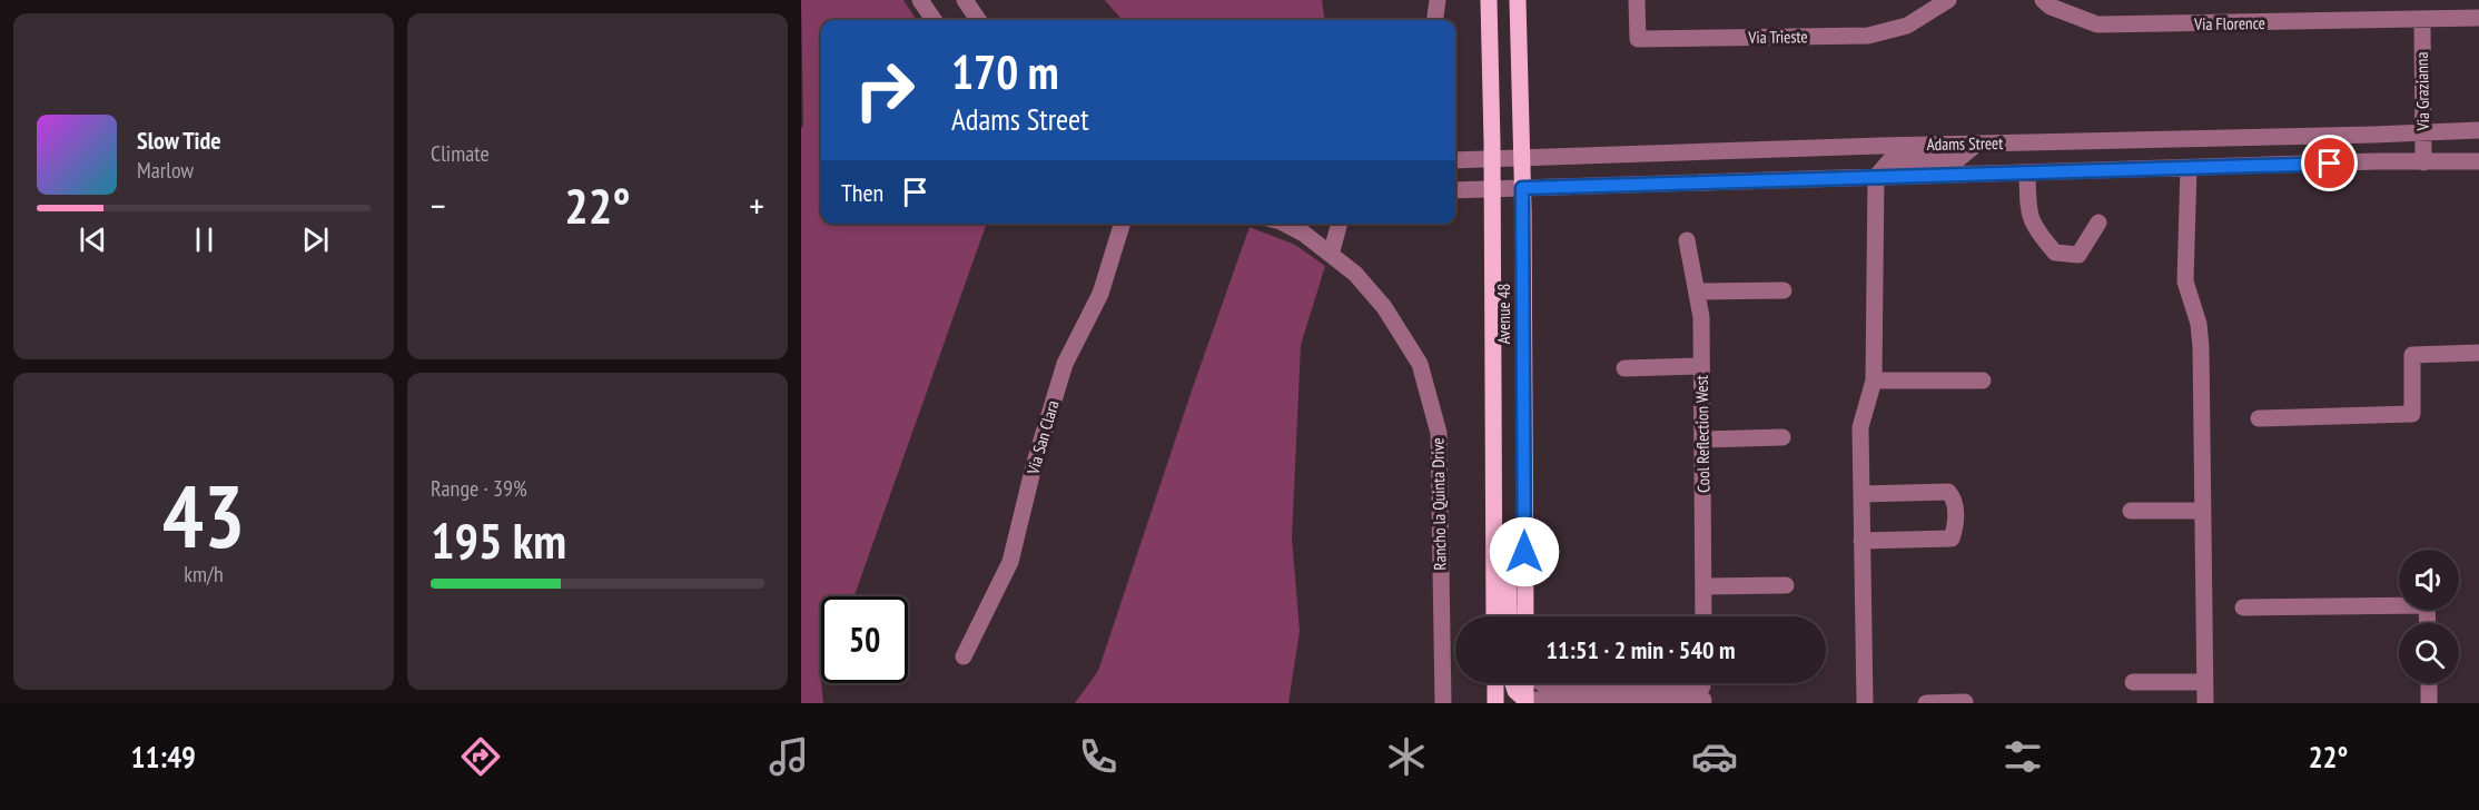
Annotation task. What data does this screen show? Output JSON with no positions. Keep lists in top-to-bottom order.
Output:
{
  "streets": {
    "main road": ["Avenue 48"],
    "street": [
      "Via Florence",
      "Via Trieste",
      "Via Grazianna",
      "Adams Street",
      "Cool Reflection West",
      "Via San Clara",
      "Rancho la Quinta Drive"
    ]
  },
  "crossings": [
    ["Via Florence", "Via Grazianna"],
    ["Via Grazianna", "Adams Street"],
    ["Adams Street", "Avenue 48"]
  ],
  "page": {
    "tile": [
      "Climate",
      ["43", "km/h"],
      ["Range · 39%", "195 km"]
    ],
    "turn": ["170 m", "Adams Street"],
    "song": ["Slow Tide", "Marlow"],
    "then": "Then",
    "heat": ["−", "22°", "+"],
    "limit": "50",
    "trip": "11:51 · 2 min · 540 m",
    "tabs": ["11:49", "22°"]
  }
}
